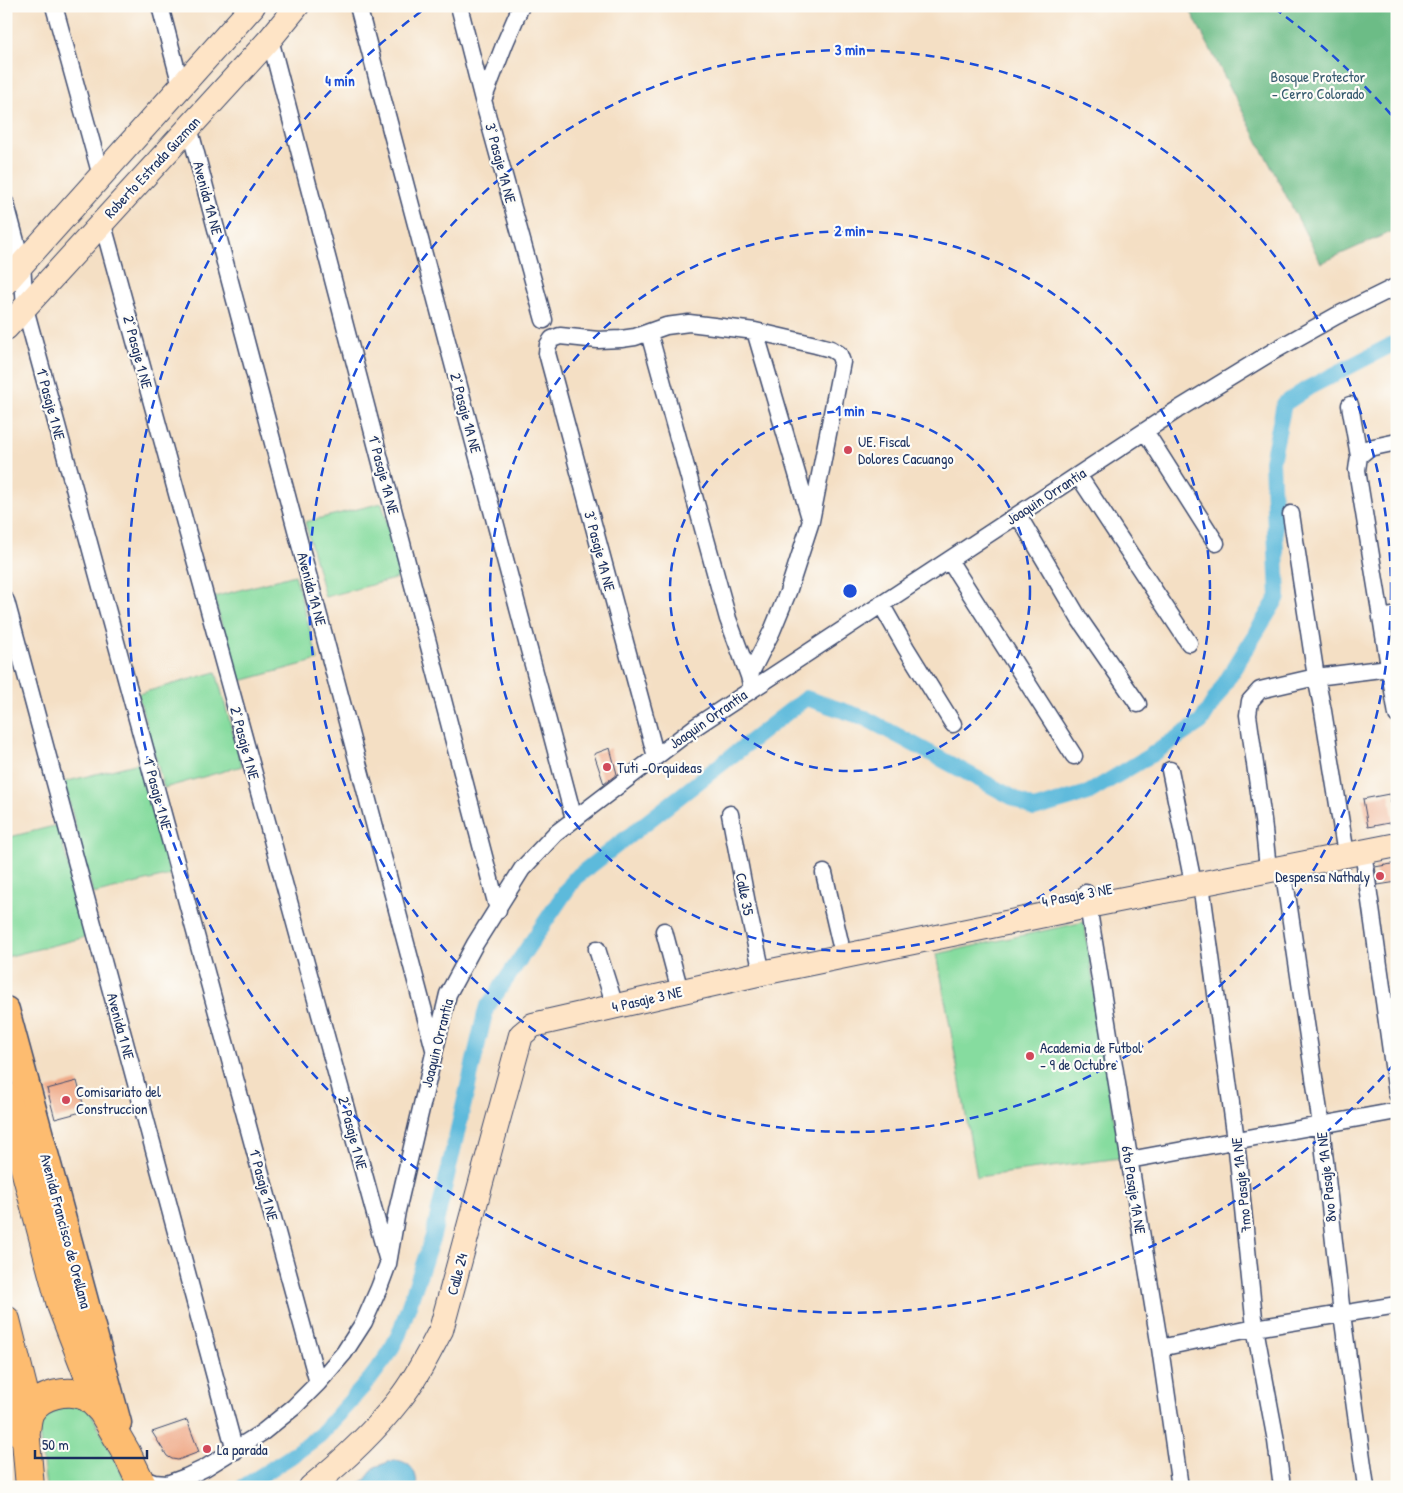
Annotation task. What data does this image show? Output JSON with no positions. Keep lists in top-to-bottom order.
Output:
{
  "streets": {
    "highway": ["Avenida Francisco de Orellana"],
    "street": [
      "3° Pasaje 1A NE",
      "Roberto Estrada Guzman",
      "Avenida 1A NE",
      "2° Pasaje 1 NE",
      "1° Pasaje 1 NE",
      "2° Pasaje 1A NE",
      "1° Pasaje 1A NE",
      "Joaquin Orrantia",
      "Calle 35",
      "4 Pasaje 3 NE",
      "Avenida 1 NE",
      "8vo Pasaje 1A NE",
      "7mo Pasaje 1A NE",
      "6to Pasaje 1A NE",
      "Calle 24"
    ]
  },
  "crossings": [
    ["3° Pasaje 1A NE", "Joaquin Orrantia"],
    ["Roberto Estrada Guzman", "Avenida 1A NE"],
    ["Roberto Estrada Guzman", "2° Pasaje 1 NE"],
    ["Roberto Estrada Guzman", "1° Pasaje 1 NE"],
    ["Roberto Estrada Guzman", "1° Pasaje 1A NE"],
    ["Avenida 1A NE", "Joaquin Orrantia"],
    ["2° Pasaje 1 NE", "Joaquin Orrantia"],
    ["1° Pasaje 1 NE", "Joaquin Orrantia"],
    ["2° Pasaje 1A NE", "Joaquin Orrantia"],
    ["1° Pasaje 1A NE", "Joaquin Orrantia"],
    ["Joaquin Orrantia", "Avenida 1 NE"],
    ["Joaquin Orrantia", "Avenida Francisco de Orellana"],
    ["Calle 35", "4 Pasaje 3 NE"],
    ["4 Pasaje 3 NE", "8vo Pasaje 1A NE"],
    ["4 Pasaje 3 NE", "7mo Pasaje 1A NE"],
    ["4 Pasaje 3 NE", "6to Pasaje 1A NE"],
    ["4 Pasaje 3 NE", "Calle 24"]
  ],
  "parks": ["Bosque Protector - Cerro Colorado"],
  "places": [
    "UE. Fiscal Dolores Cacuango",
    "Tuti -Orquideas",
    "Despensa Nathaly",
    "Academia de Futbol - 9 de Octubre",
    "Comisariato del Construccion",
    "La parada"
  ],
  "scale_bar": "50 m",
  "rings": [
    "3 min",
    "4 min",
    "2 min",
    "1 min"
  ]
}
